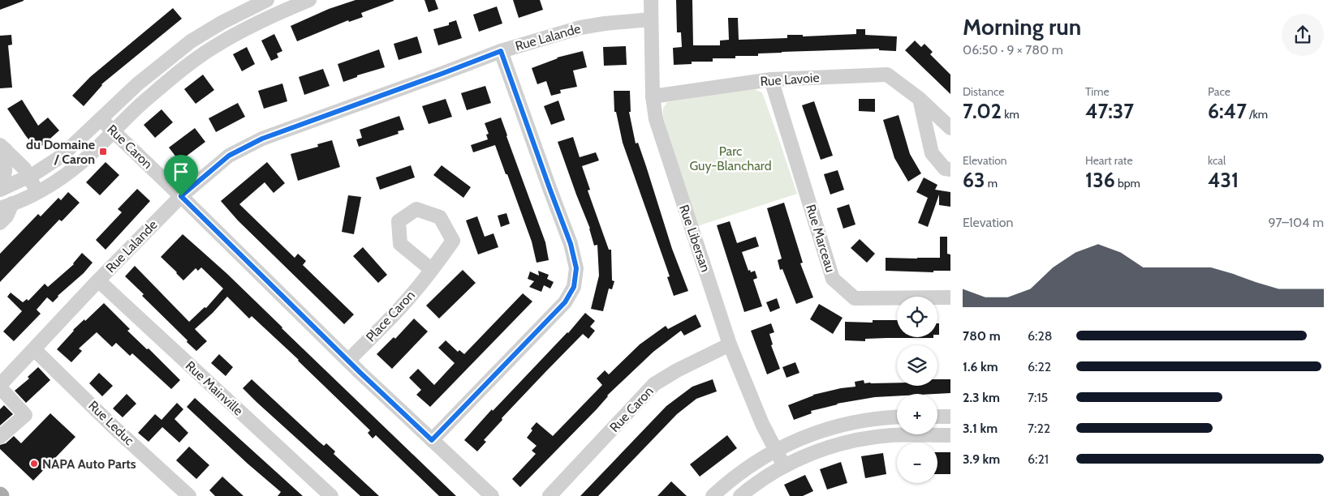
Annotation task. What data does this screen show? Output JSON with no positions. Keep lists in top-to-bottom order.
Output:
{
  "streets": {
    "street": [
      "Rue Lalande",
      "Rue Lavoie",
      "Rue Caron",
      "Rue Libersan",
      "Rue Marceau",
      "Place Caron",
      "Rue Mainville",
      "Rue Leduc"
    ]
  },
  "crossings": [
    ["Rue Lalande", "Rue Caron"],
    ["Rue Lalande", "Rue Libersan"],
    ["Rue Lalande", "Rue Mainville"],
    ["Rue Lalande", "Rue Leduc"],
    ["Rue Lavoie", "Rue Libersan"],
    ["Rue Lavoie", "Rue Marceau"],
    ["Rue Caron", "Rue Libersan"],
    ["Rue Caron", "Place Caron"]
  ],
  "parks": ["Parc Guy-Blanchard"],
  "places": {
    "transit": ["du Domaine / Caron"],
    "other": ["NAPA Auto Parts"]
  },
  "page": {
    "heading": ["Morning run", "06:50 · 9 × 780 m"],
    "stats": [
      ["Distance", "7.02 km"],
      ["Time", "47:37"],
      ["Pace", "6:47 /km"],
      ["Elevation", "63 m"],
      ["Heart rate", "136 bpm"],
      ["kcal", "431"]
    ],
    "chart": ["Elevation", "97–104 m"],
    "map_buttons": ["+", "−"],
    "list": [
      {
        "name": "780 m",
        "note": "6:28"
      },
      {
        "name": "1.6 km",
        "note": "6:22"
      },
      {
        "name": "2.3 km",
        "note": "7:15"
      },
      {
        "name": "3.1 km",
        "note": "7:22"
      },
      {
        "name": "3.9 km",
        "note": "6:21"
      }
    ]
  }
}
